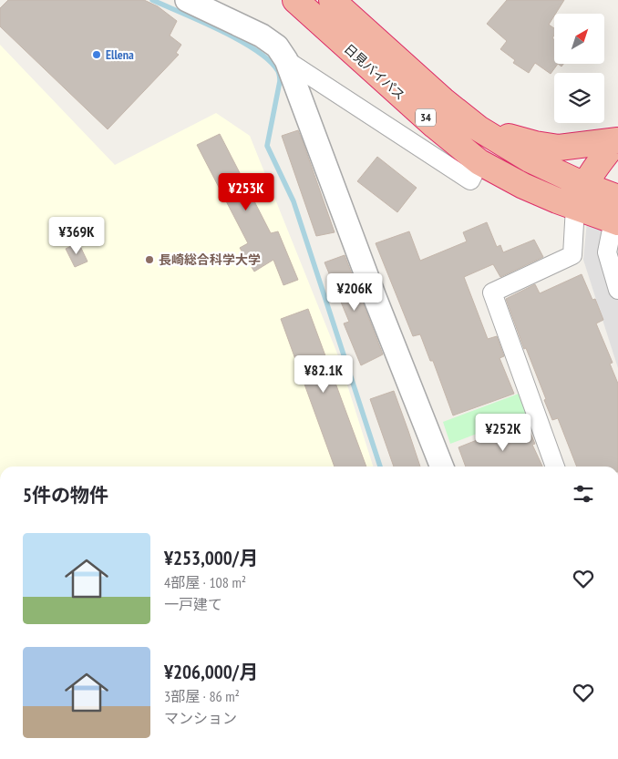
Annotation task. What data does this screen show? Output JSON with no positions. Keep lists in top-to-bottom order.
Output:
{
  "streets": {
    "highway": ["日見バイパス", "34"]
  },
  "crossings": [
    ["日見バイパス", "34"]
  ],
  "places": ["Ellena", "長崎総合科学大学"],
  "north": "top right",
  "page": {
    "price": [
      "¥253K",
      "¥369K",
      "¥206K",
      "¥82.1K",
      "¥252K"
    ],
    "heading": "5件の物件",
    "list": [
      {
        "name": "¥253,000/月",
        "note": "4部屋 · 108 m² · 一戸建て"
      },
      {
        "name": "¥206,000/月",
        "note": "3部屋 · 86 m² · マンション"
      }
    ]
  }
}
